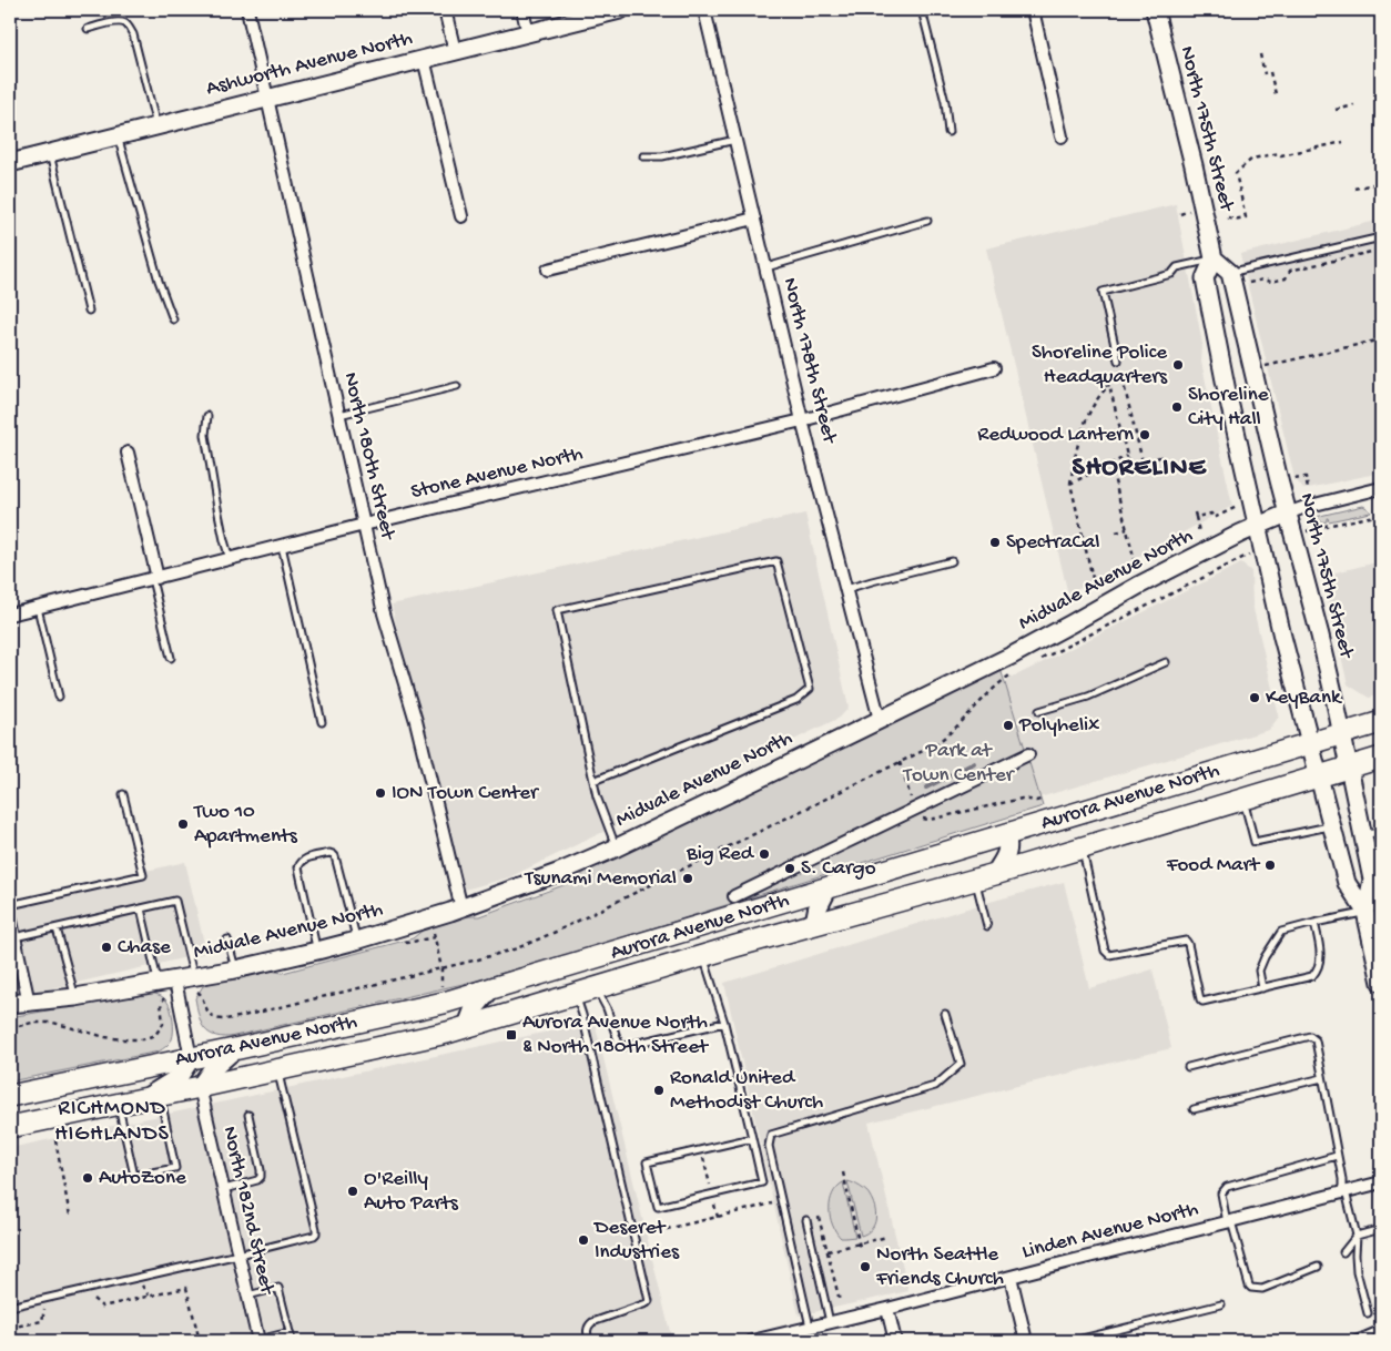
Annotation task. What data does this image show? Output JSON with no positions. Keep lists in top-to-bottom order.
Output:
{
  "streets": {
    "highway": ["Aurora Avenue North"],
    "street": [
      "Ashworth Avenue North",
      "North 175th Street",
      "North 178th Street",
      "North 180th Street",
      "Stone Avenue North",
      "Midvale Avenue North",
      "North 182nd Street",
      "Linden Avenue North"
    ]
  },
  "crossings": [
    ["Ashworth Avenue North", "North 180th Street"],
    ["North 175th Street", "Midvale Avenue North"],
    ["North 175th Street", "Aurora Avenue North"],
    ["North 178th Street", "Stone Avenue North"],
    ["North 178th Street", "Midvale Avenue North"],
    ["North 180th Street", "Stone Avenue North"],
    ["North 180th Street", "Midvale Avenue North"],
    ["Aurora Avenue North", "North 182nd Street"]
  ],
  "districts": ["SHORELINE", "RICHMOND HIGHLANDS"],
  "parks": ["Park at Town Center"],
  "places": {
    "other": [
      "Shoreline Police Headquarters",
      "Shoreline City Hall",
      "Redwood Lantern",
      "SpectraCal",
      "KeyBank",
      "Polyhelix",
      "ION Town Center",
      "Two 10 Apartments",
      "Big Red",
      "Food Mart",
      "S. Cargo",
      "Tsunami Memorial",
      "Chase",
      "Ronald United Methodist Church",
      "AutoZone",
      "O'Reilly Auto Parts",
      "Deseret Industries",
      "North Seattle Friends Church"
    ],
    "transit": ["Aurora Avenue North & North 180th Street"]
  }
}
